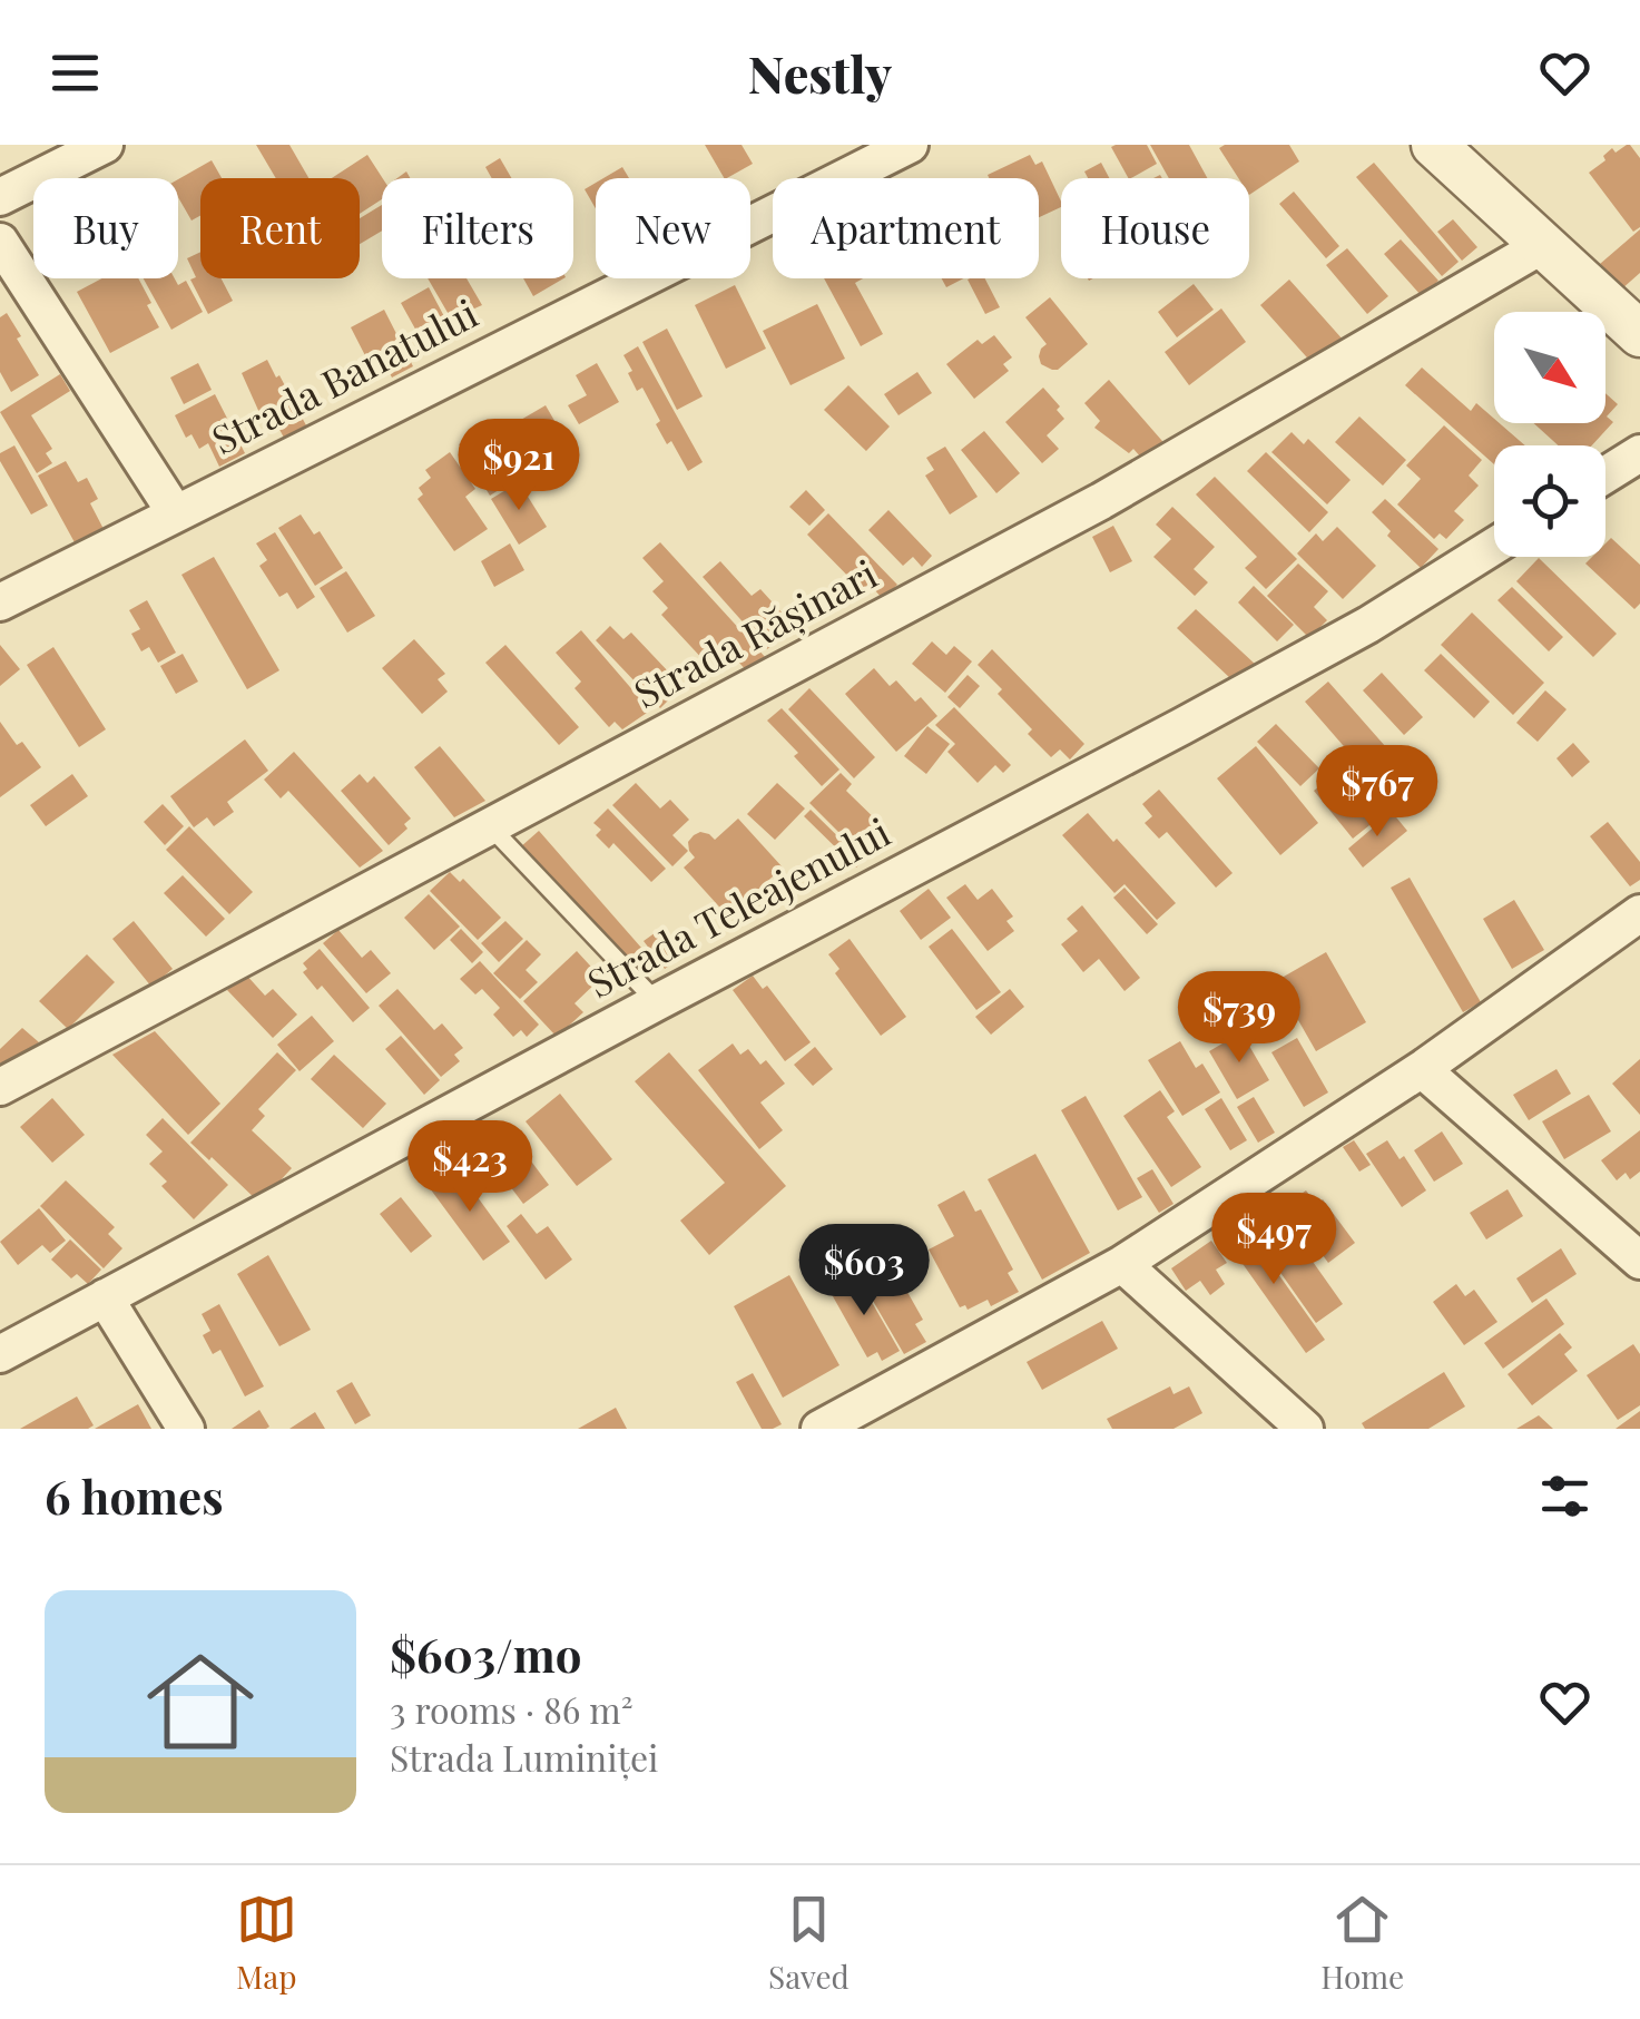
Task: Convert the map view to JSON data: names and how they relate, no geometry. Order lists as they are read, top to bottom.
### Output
{
  "streets": {
    "street": ["Strada Banatului", "Strada Rășinari", "Strada Teleajenului"]
  },
  "north": "bottom right",
  "page": {
    "header": "Nestly",
    "chip": [
      "Buy",
      "Rent",
      "Filters",
      "New",
      "Apartment",
      "House"
    ],
    "price": [
      "$921",
      "$767",
      "$739",
      "$423",
      "$497",
      "$603"
    ],
    "heading": "6 homes",
    "list": [
      {
        "name": "$603/mo",
        "note": "3 rooms · 86 m² · Strada Luminiței"
      }
    ],
    "tabs": ["Map", "Saved", "Home"]
  }
}
